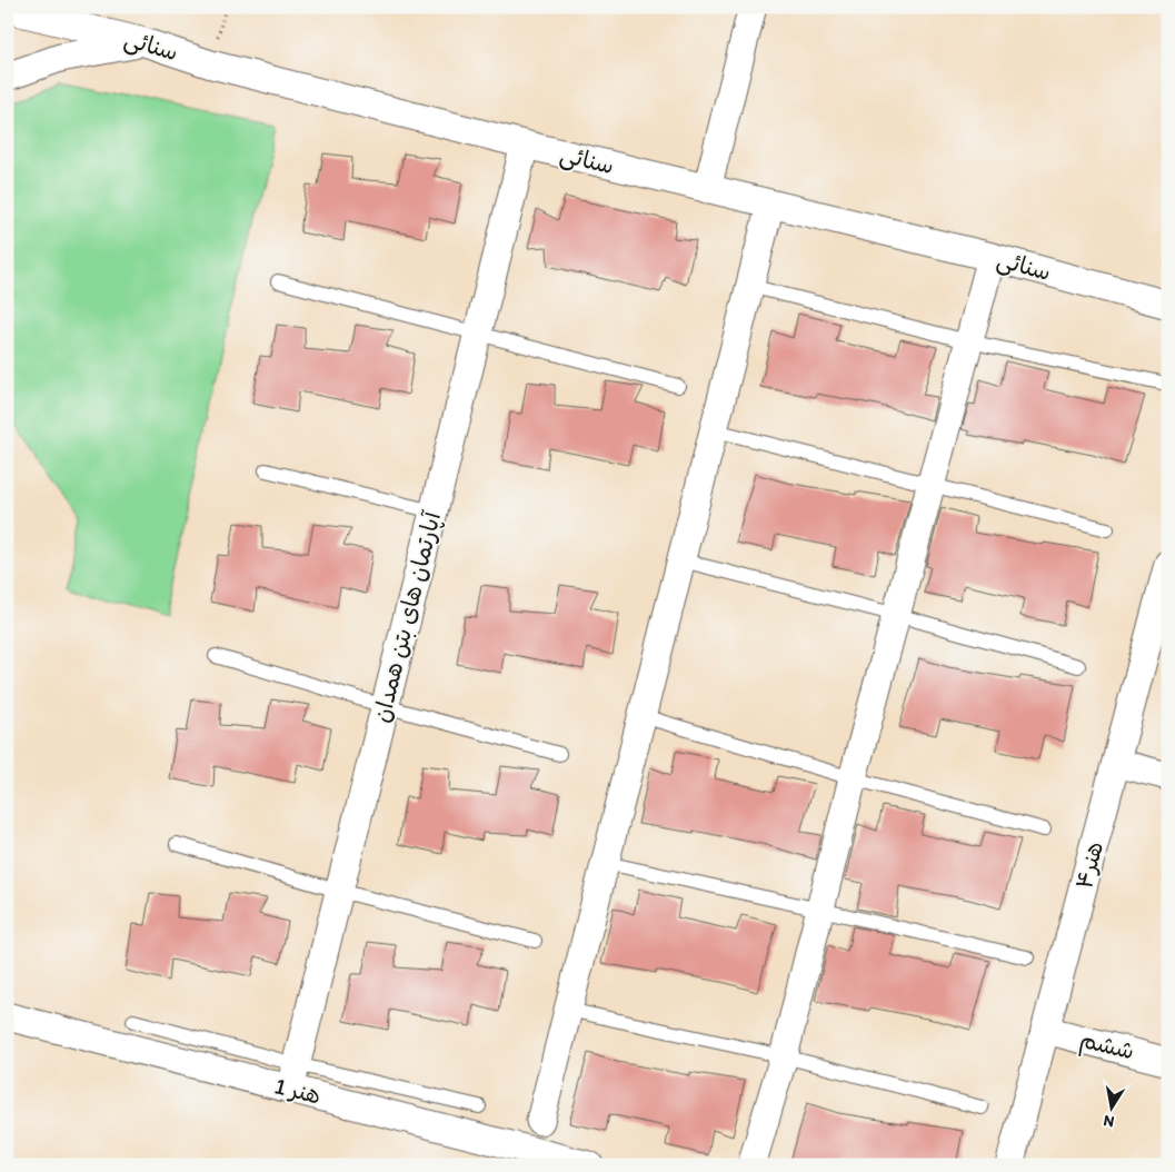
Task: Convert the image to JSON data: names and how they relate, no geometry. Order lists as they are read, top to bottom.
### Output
{
  "streets": {
    "street": [
      "سنائی",
      "آپارتمان های بتن همدان",
      "هنر۴",
      "ششم",
      "هنر 1"
    ]
  },
  "crossings": [
    ["سنائی", "آپارتمان های بتن همدان"],
    ["آپارتمان های بتن همدان", "هنر 1"],
    ["هنر۴", "ششم"]
  ],
  "north": "bottom"
}
